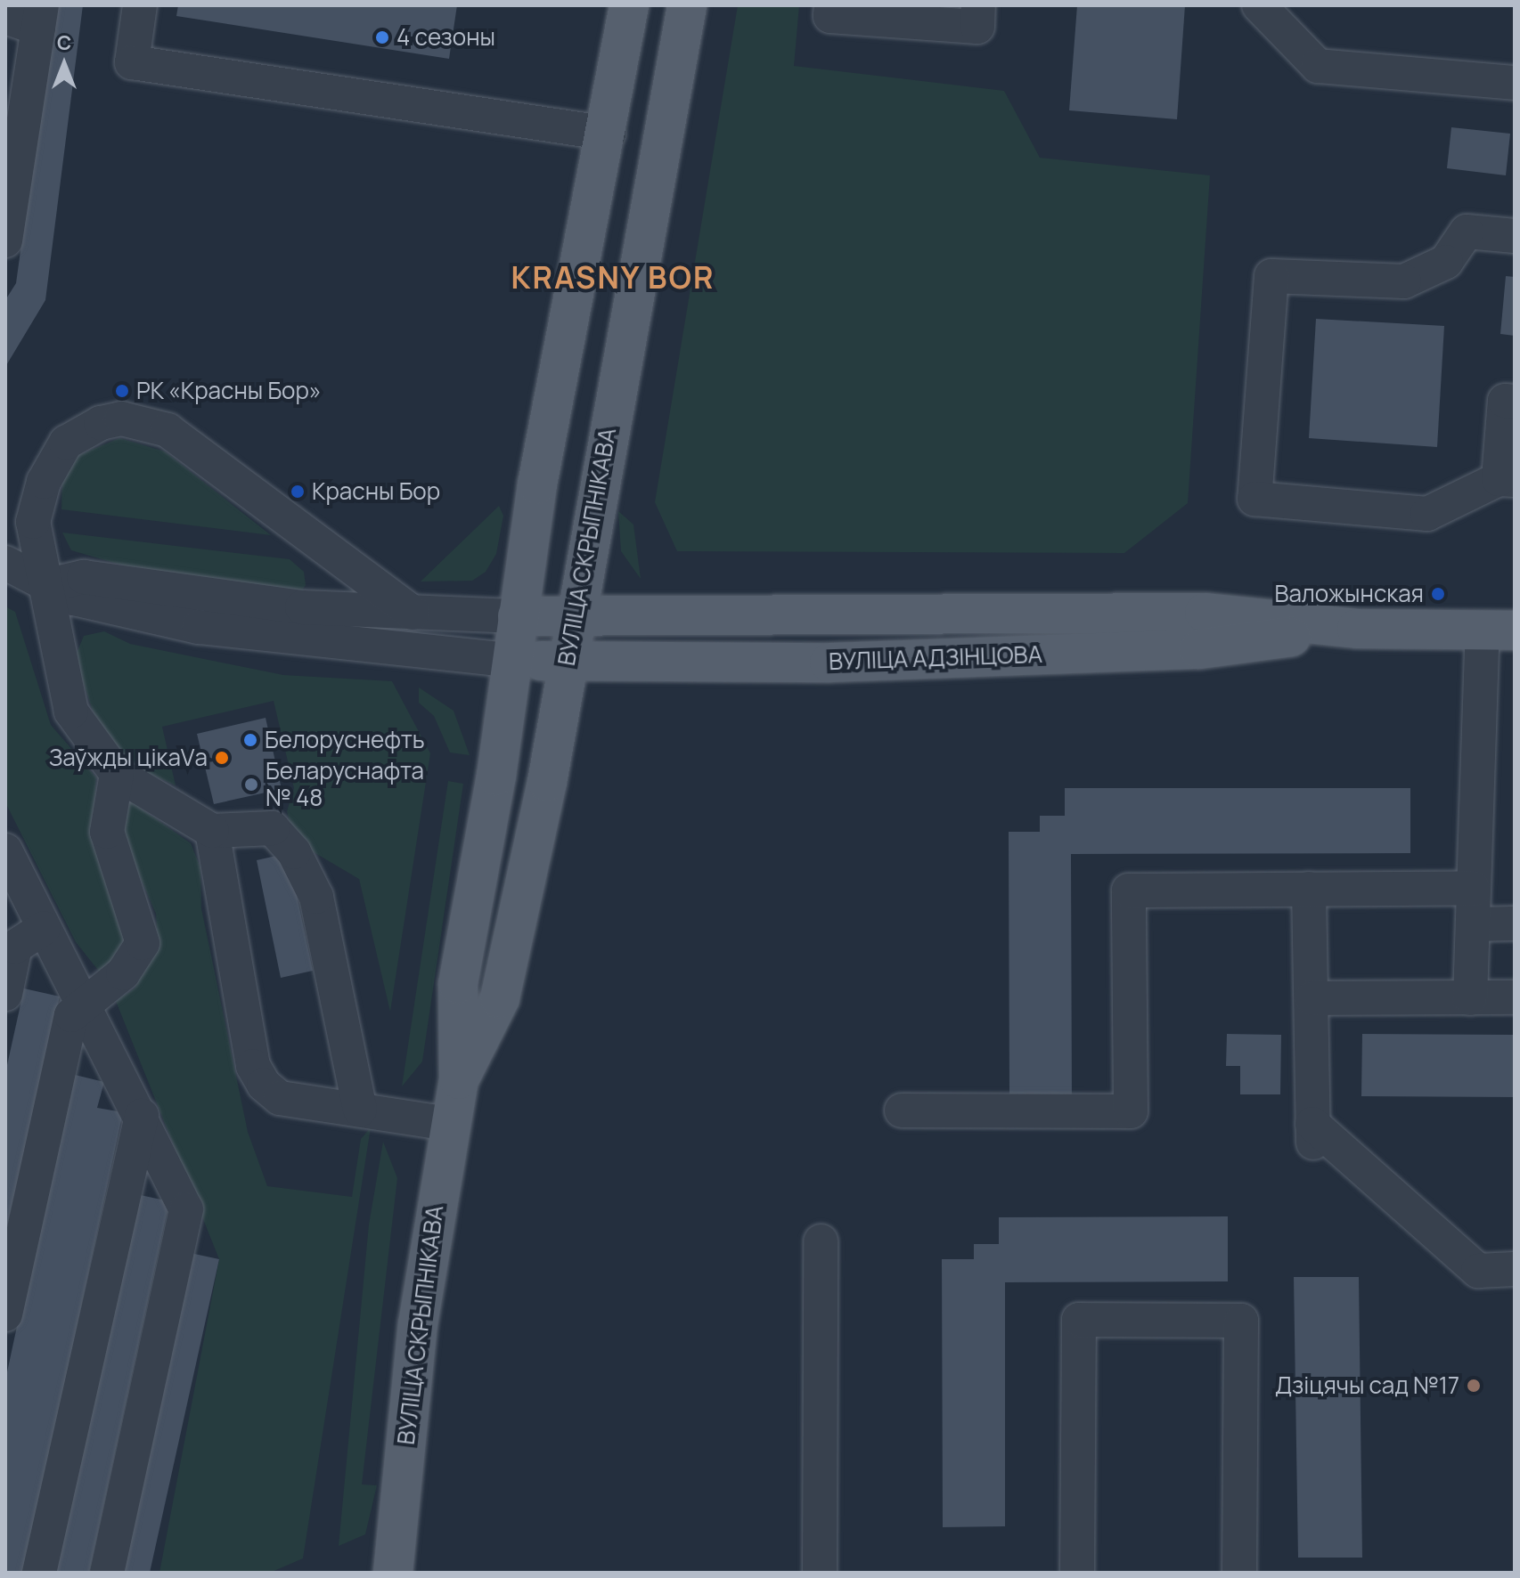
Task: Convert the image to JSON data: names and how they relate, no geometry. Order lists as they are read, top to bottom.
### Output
{
  "streets": {
    "main road": ["ВУЛІЦА СКРЫПНІКАВА", "ВУЛІЦА АДЗІНЦОВА"]
  },
  "crossings": [
    ["ВУЛІЦА СКРЫПНІКАВА", "ВУЛІЦА АДЗІНЦОВА"]
  ],
  "districts": ["KRASNY BOR"],
  "places": [
    "4 сезоны",
    "РК «Красны Бор»",
    "Красны Бор",
    "Валожынская",
    "Белоруснефть",
    "Заўжды цікаVа",
    "Беларуснафта № 48",
    "Дзіцячы сад №17"
  ],
  "north": "top"
}
